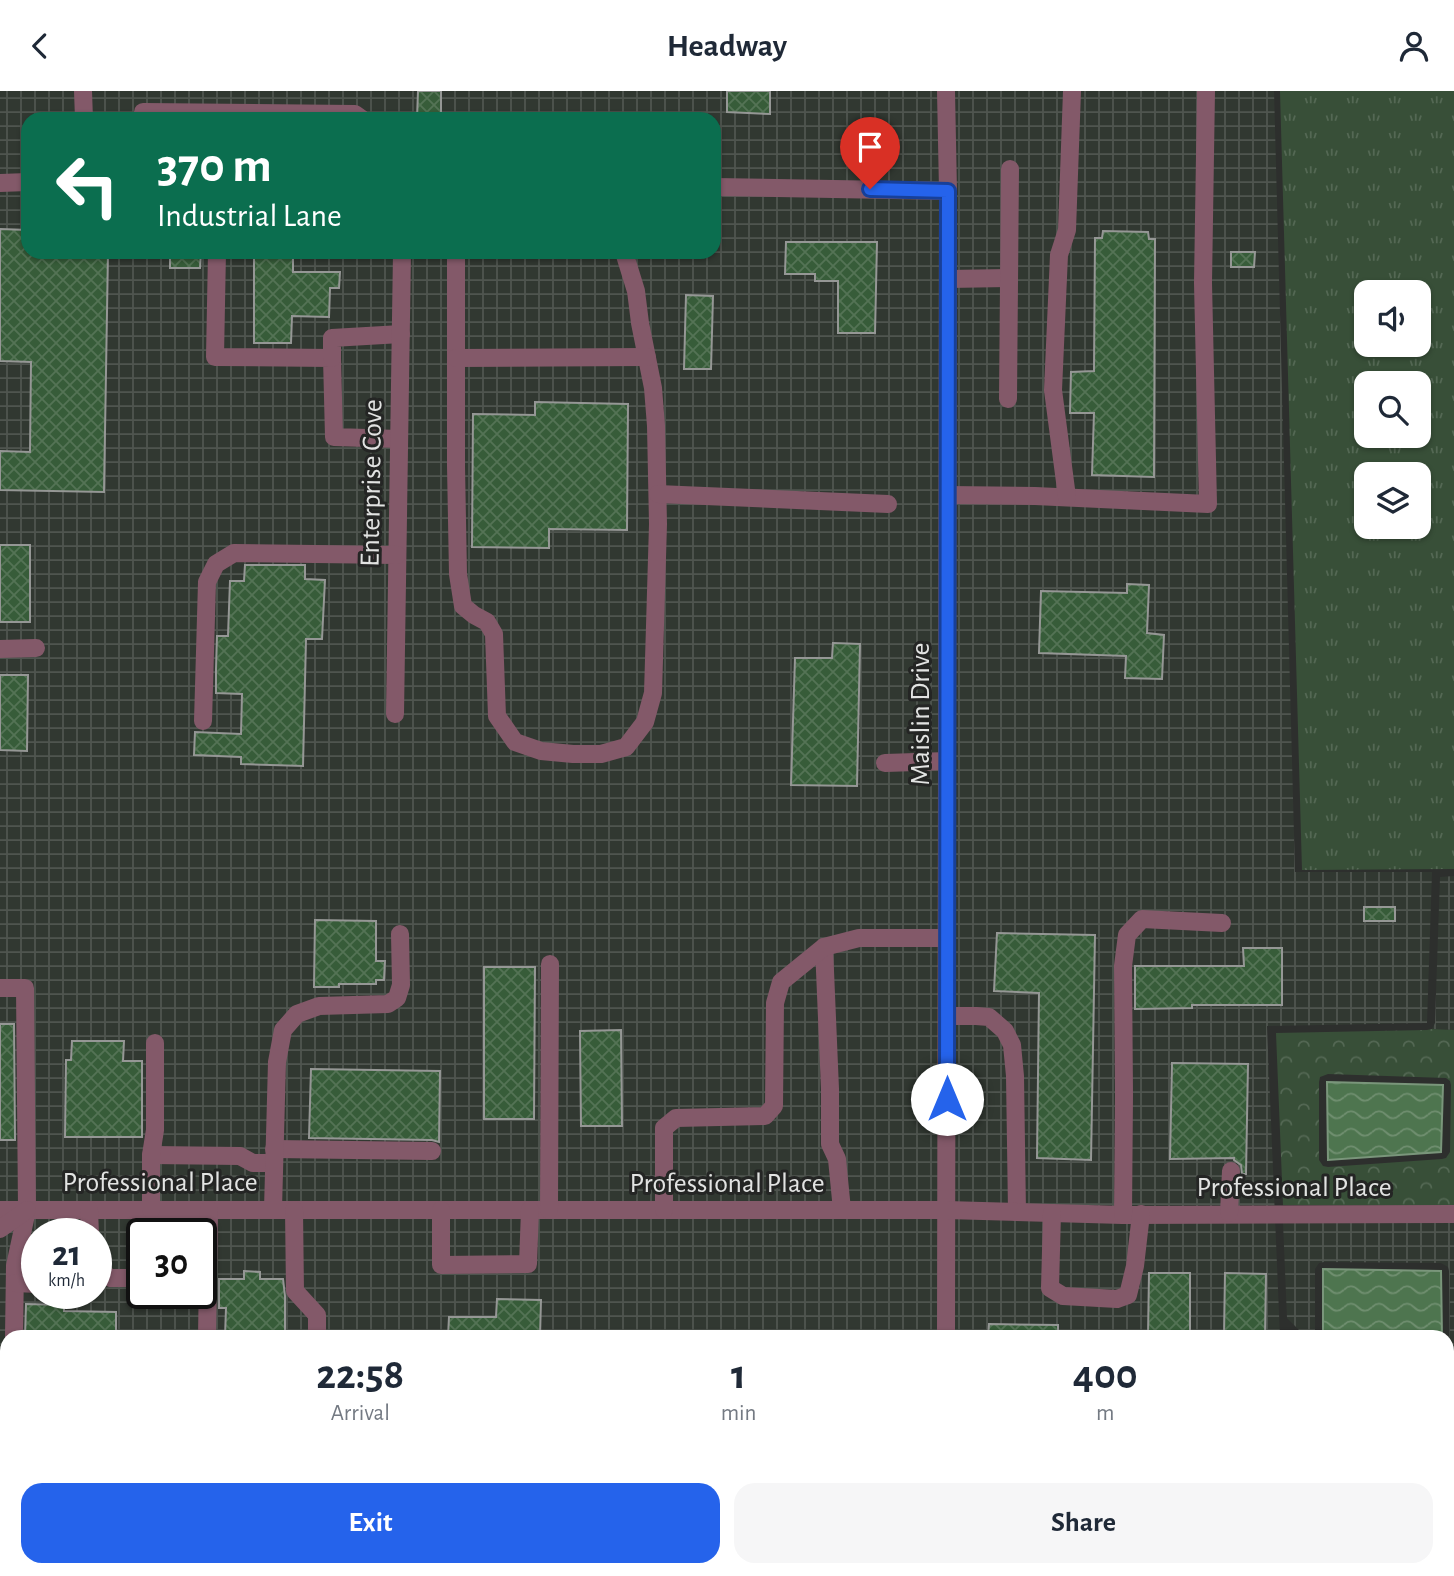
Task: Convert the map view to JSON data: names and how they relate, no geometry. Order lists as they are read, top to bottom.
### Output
{
  "streets": {
    "street": ["Enterprise Cove", "Maislin Drive", "Professional Place"]
  },
  "crossings": [
    ["Maislin Drive", "Professional Place"]
  ],
  "page": {
    "header": "Headway",
    "turn": ["370 m", "Industrial Lane"],
    "speed": "21 km/h",
    "limit": "30",
    "eta": [
      "22:58",
      "Arrival",
      "1",
      "min",
      "400",
      "m"
    ],
    "buttons": ["Exit", "Share"]
  }
}
